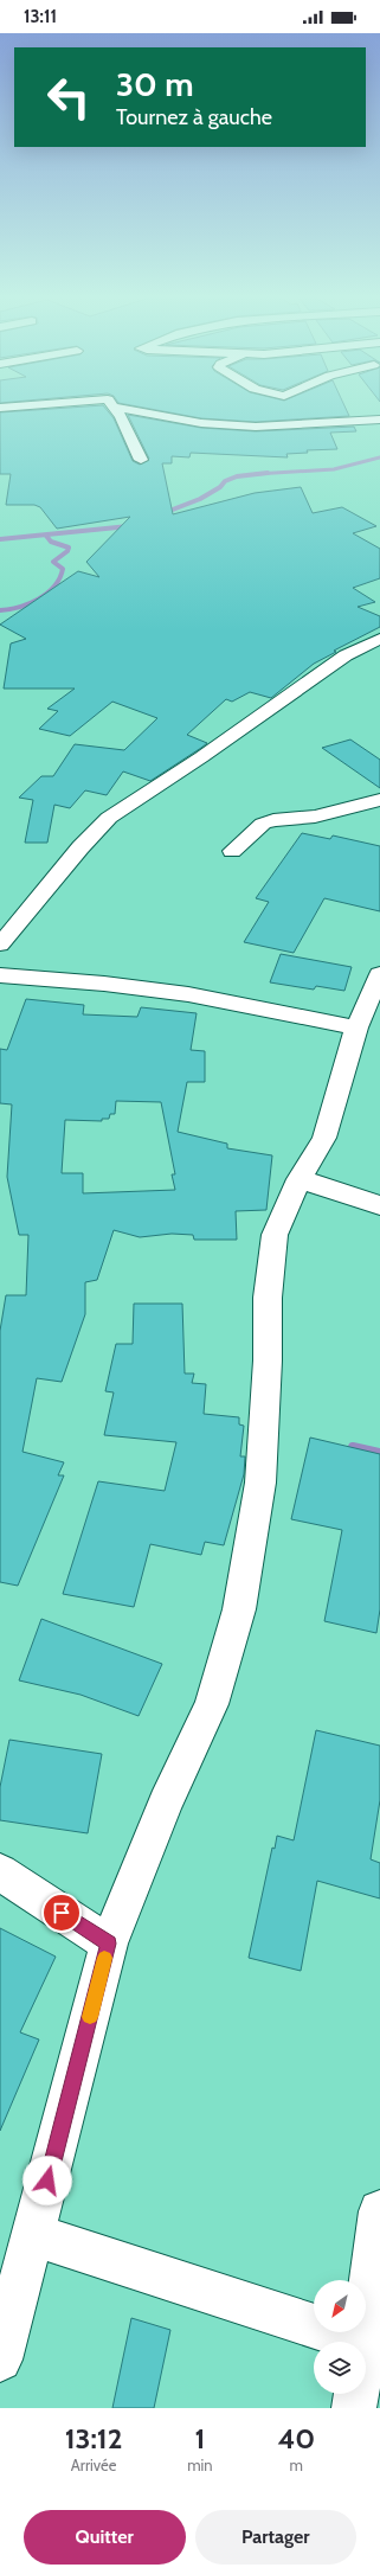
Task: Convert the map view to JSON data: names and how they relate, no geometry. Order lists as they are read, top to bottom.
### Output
{
  "north": "bottom left",
  "page": {
    "status": "13:11",
    "turn": ["30 m", "Tournez à gauche"],
    "eta": [
      "13:12",
      "Arrivée",
      "1",
      "min",
      "40",
      "m"
    ],
    "buttons": ["Quitter", "Partager"]
  }
}
